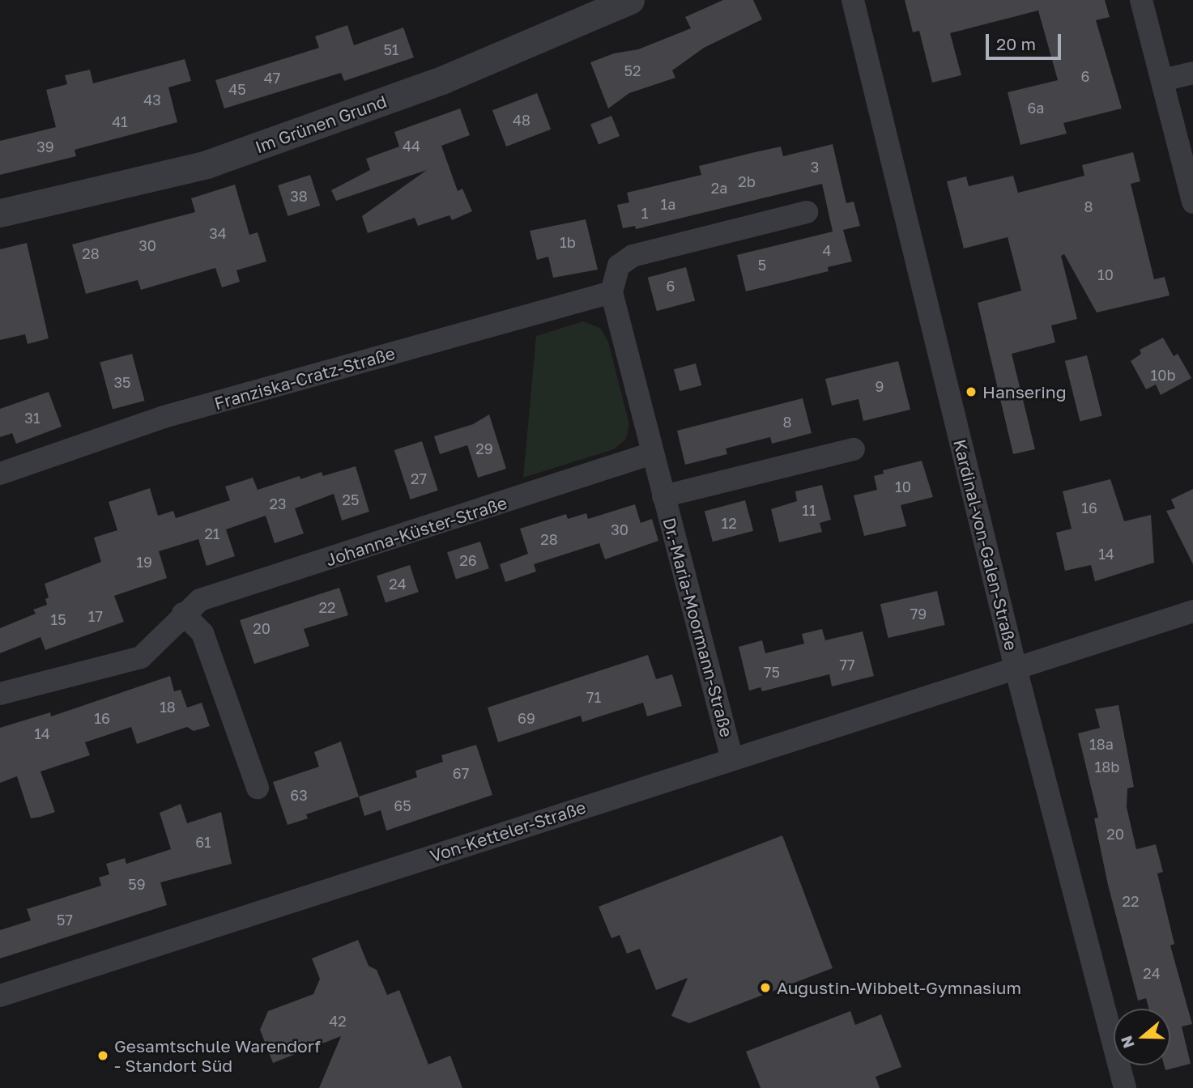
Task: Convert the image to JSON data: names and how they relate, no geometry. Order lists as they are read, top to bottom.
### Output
{
  "streets": {
    "street": [
      "Im Grünen Grund",
      "Franziska-Cratz-Straße",
      "Johanna-Küster-Straße",
      "Kardinal-von-Galen-Straße",
      "Dr.-Maria-Moormann-Straße",
      "Von-Ketteler-Straße"
    ]
  },
  "crossings": [
    ["Franziska-Cratz-Straße", "Dr.-Maria-Moormann-Straße"],
    ["Johanna-Küster-Straße", "Dr.-Maria-Moormann-Straße"],
    ["Kardinal-von-Galen-Straße", "Von-Ketteler-Straße"],
    ["Dr.-Maria-Moormann-Straße", "Von-Ketteler-Straße"]
  ],
  "places": ["Hansering", "Augustin-Wibbelt-Gymnasium", "Gesamtschule Warendorf - Standort Süd"],
  "house_numbers": [
    "51",
    "52",
    "6",
    "47",
    "45",
    "43",
    "6a",
    "48",
    "41",
    "44",
    "39",
    "3",
    "2b",
    "2a",
    "38",
    "1a",
    "8",
    "1",
    "34",
    "1b",
    "30",
    "4",
    "28",
    "5",
    "10",
    "6",
    "10b",
    "35",
    "9",
    "31",
    "8",
    "29",
    "27",
    "10",
    "25",
    "23",
    "16",
    "11",
    "12",
    "30",
    "21",
    "28",
    "14",
    "26",
    "19",
    "24",
    "22",
    "79",
    "17",
    "15",
    "20",
    "77",
    "75",
    "71",
    "18",
    "16",
    "69",
    "14",
    "18a",
    "18b",
    "67",
    "63",
    "65",
    "20",
    "61",
    "59",
    "22",
    "57",
    "24",
    "42"
  ],
  "scale_bar": "20 m",
  "north": "left"
}
